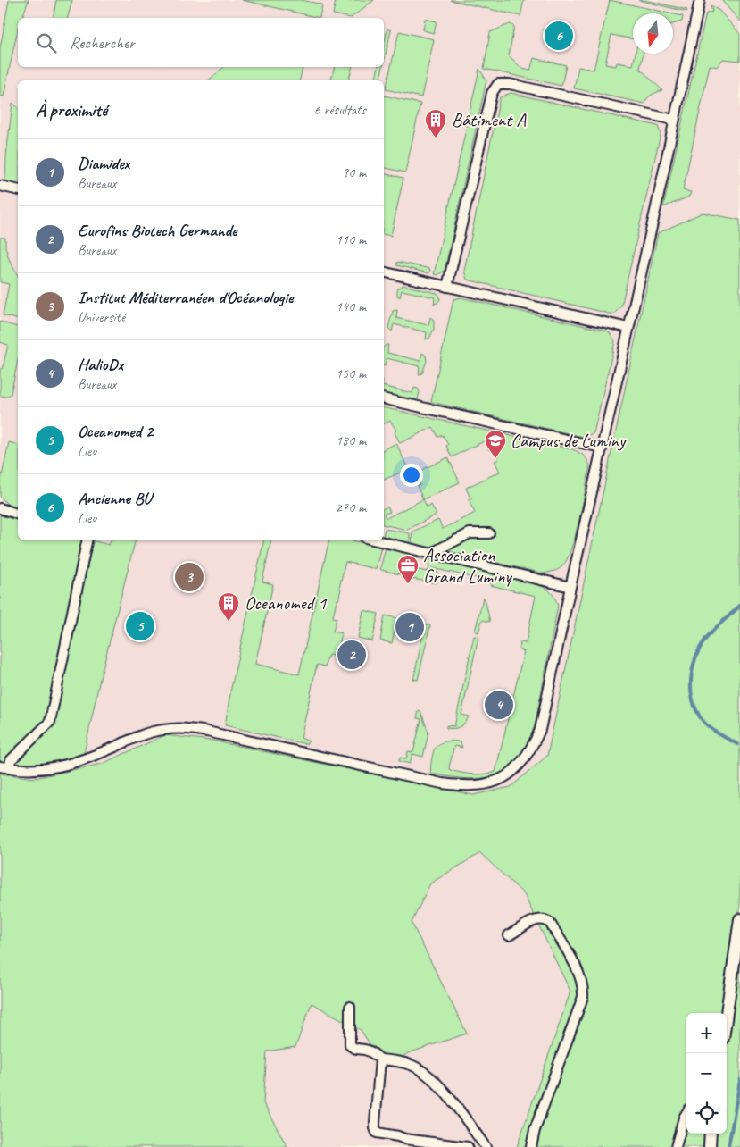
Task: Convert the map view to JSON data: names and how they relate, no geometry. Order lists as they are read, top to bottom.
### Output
{
  "places": {
    "building": ["Bâtiment A", "Oceanomed 1"],
    "school or university": ["Campus de Luminy"],
    "office": ["Association Grand Luminy"]
  },
  "north": "bottom",
  "page": {
    "search": "Rechercher",
    "pins": [
      "6",
      "3",
      "5",
      "1",
      "2",
      "4"
    ],
    "heading": ["À proximité", "6 résultats"],
    "list": [
      {
        "mark": "1",
        "name": "Diamidex",
        "note": "Bureaux",
        "value": "90 m"
      },
      {
        "mark": "2",
        "name": "Eurofins Biotech Germande",
        "note": "Bureaux",
        "value": "110 m"
      },
      {
        "mark": "3",
        "name": "Institut Méditerranéen d'Océanologie",
        "note": "Université",
        "value": "140 m"
      },
      {
        "mark": "4",
        "name": "HalioDx",
        "note": "Bureaux",
        "value": "150 m"
      },
      {
        "mark": "5",
        "name": "Oceanomed 2",
        "note": "Lieu",
        "value": "180 m"
      },
      {
        "mark": "6",
        "name": "Ancienne BU",
        "note": "Lieu",
        "value": "270 m"
      }
    ],
    "map_buttons": ["+", "−"]
  }
}
